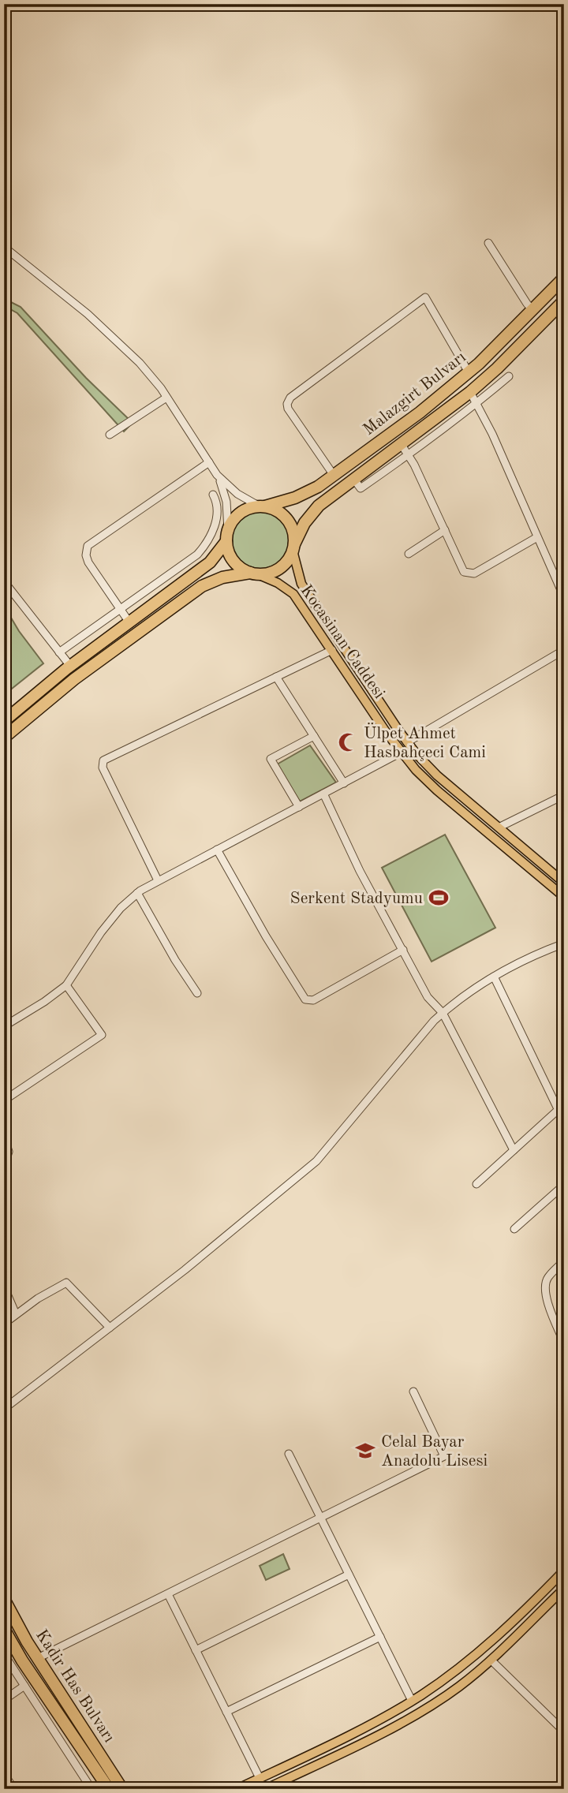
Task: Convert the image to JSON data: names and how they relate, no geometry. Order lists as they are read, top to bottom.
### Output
{
  "streets": {
    "highway": ["Malazgirt Bulvarı", "Kadir Has Bulvarı"],
    "main road": ["Kocasinan Caddesi"]
  },
  "crossings": [
    ["Malazgirt Bulvarı", "Kocasinan Caddesi"]
  ],
  "places": {
    "mosque": ["Ülpet Ahmet Hasbahçeci Cami"],
    "sports": ["Serkent Stadyumu"],
    "school or university": ["Celal Bayar Anadolu Lisesi"]
  }
}
